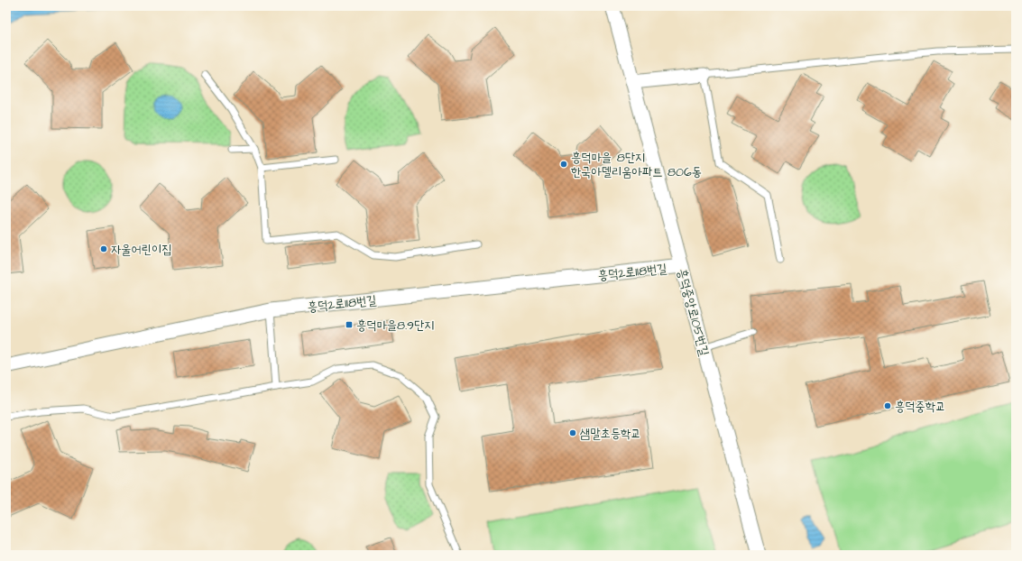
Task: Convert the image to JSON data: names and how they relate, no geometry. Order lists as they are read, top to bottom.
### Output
{
  "streets": {
    "street": ["흥덕2로118번길", "흥덕중앙로105번길"]
  },
  "crossings": [
    ["흥덕2로118번길", "흥덕중앙로105번길"]
  ],
  "places": {
    "other": [
      "흥덕마을 8단지 한국아델리움아파트 806동",
      "자울어린이집",
      "흥덕중학교",
      "샘말초등학교"
    ],
    "transit": ["흥덕마을8.9단지"]
  }
}
